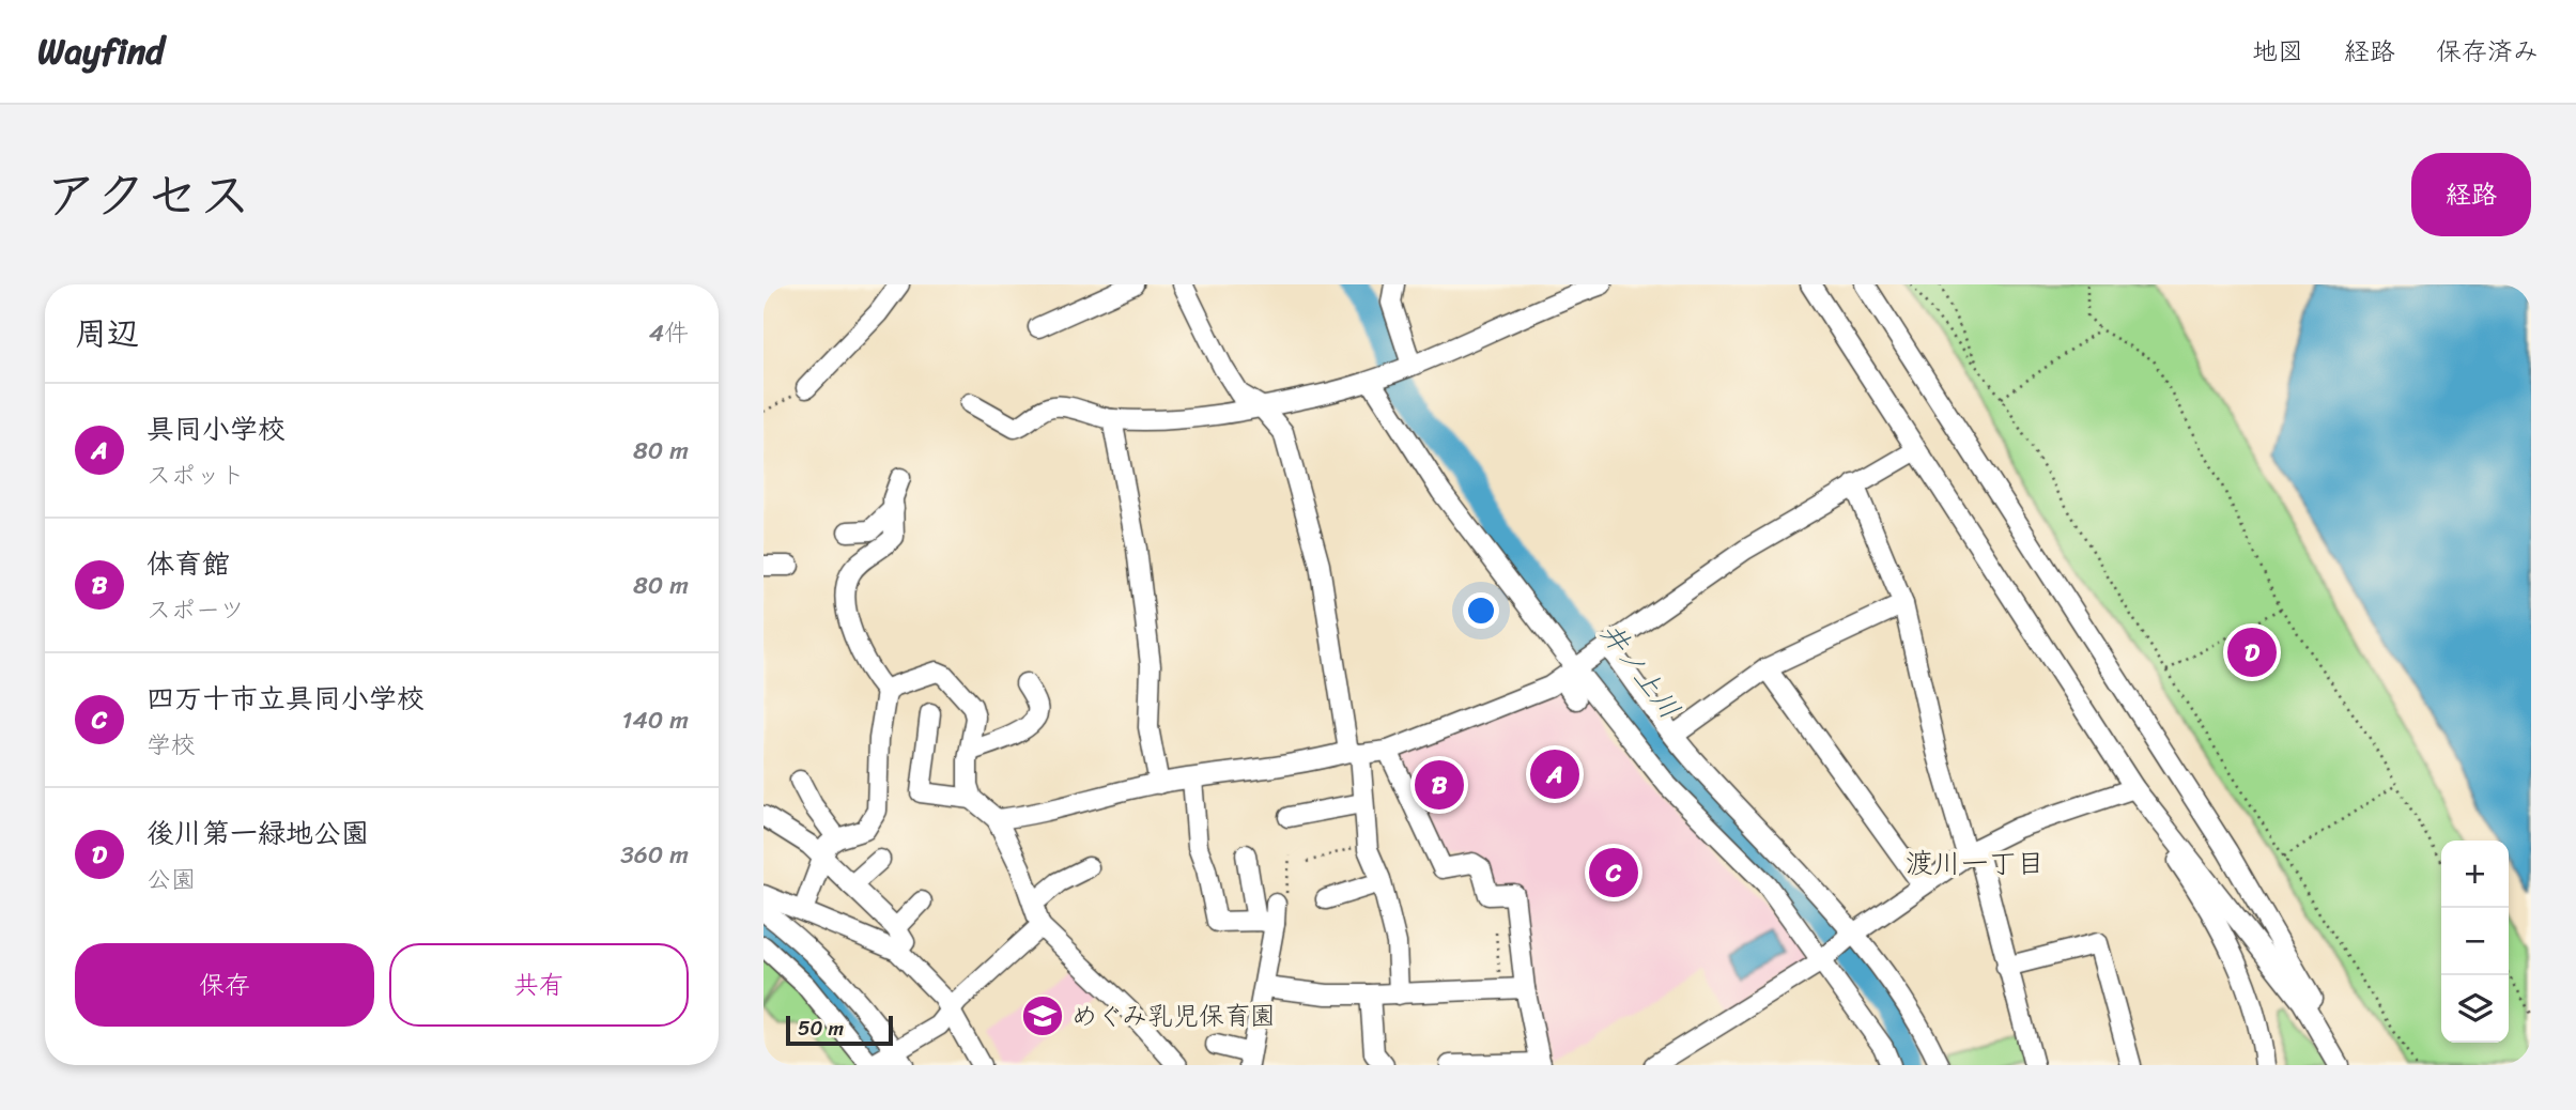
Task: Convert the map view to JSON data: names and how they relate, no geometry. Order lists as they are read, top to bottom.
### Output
{
  "districts": ["渡川一丁目"],
  "water": ["井ノ上川"],
  "places": {
    "school or university": ["めぐみ乳児保育園"]
  },
  "scale_bar": "50 m",
  "page": {
    "header": "Wayfind",
    "nav": ["地図", "経路", "保存済み"],
    "title": "アクセス",
    "buttons": [
      "経路",
      ["保存", "共有"]
    ],
    "heading": ["周辺", "4件"],
    "list": [
      {
        "mark": "A",
        "name": "具同小学校",
        "note": "スポット",
        "value": "80 m"
      },
      {
        "mark": "B",
        "name": "体育館",
        "note": "スポーツ",
        "value": "80 m"
      },
      {
        "mark": "C",
        "name": "四万十市立具同小学校",
        "note": "学校",
        "value": "140 m"
      },
      {
        "mark": "D",
        "name": "後川第一緑地公園",
        "note": "公園",
        "value": "360 m"
      }
    ],
    "pins": [
      "D",
      "A",
      "B",
      "C"
    ],
    "map_buttons": ["+", "−"],
    "scale": "50 m"
  }
}
